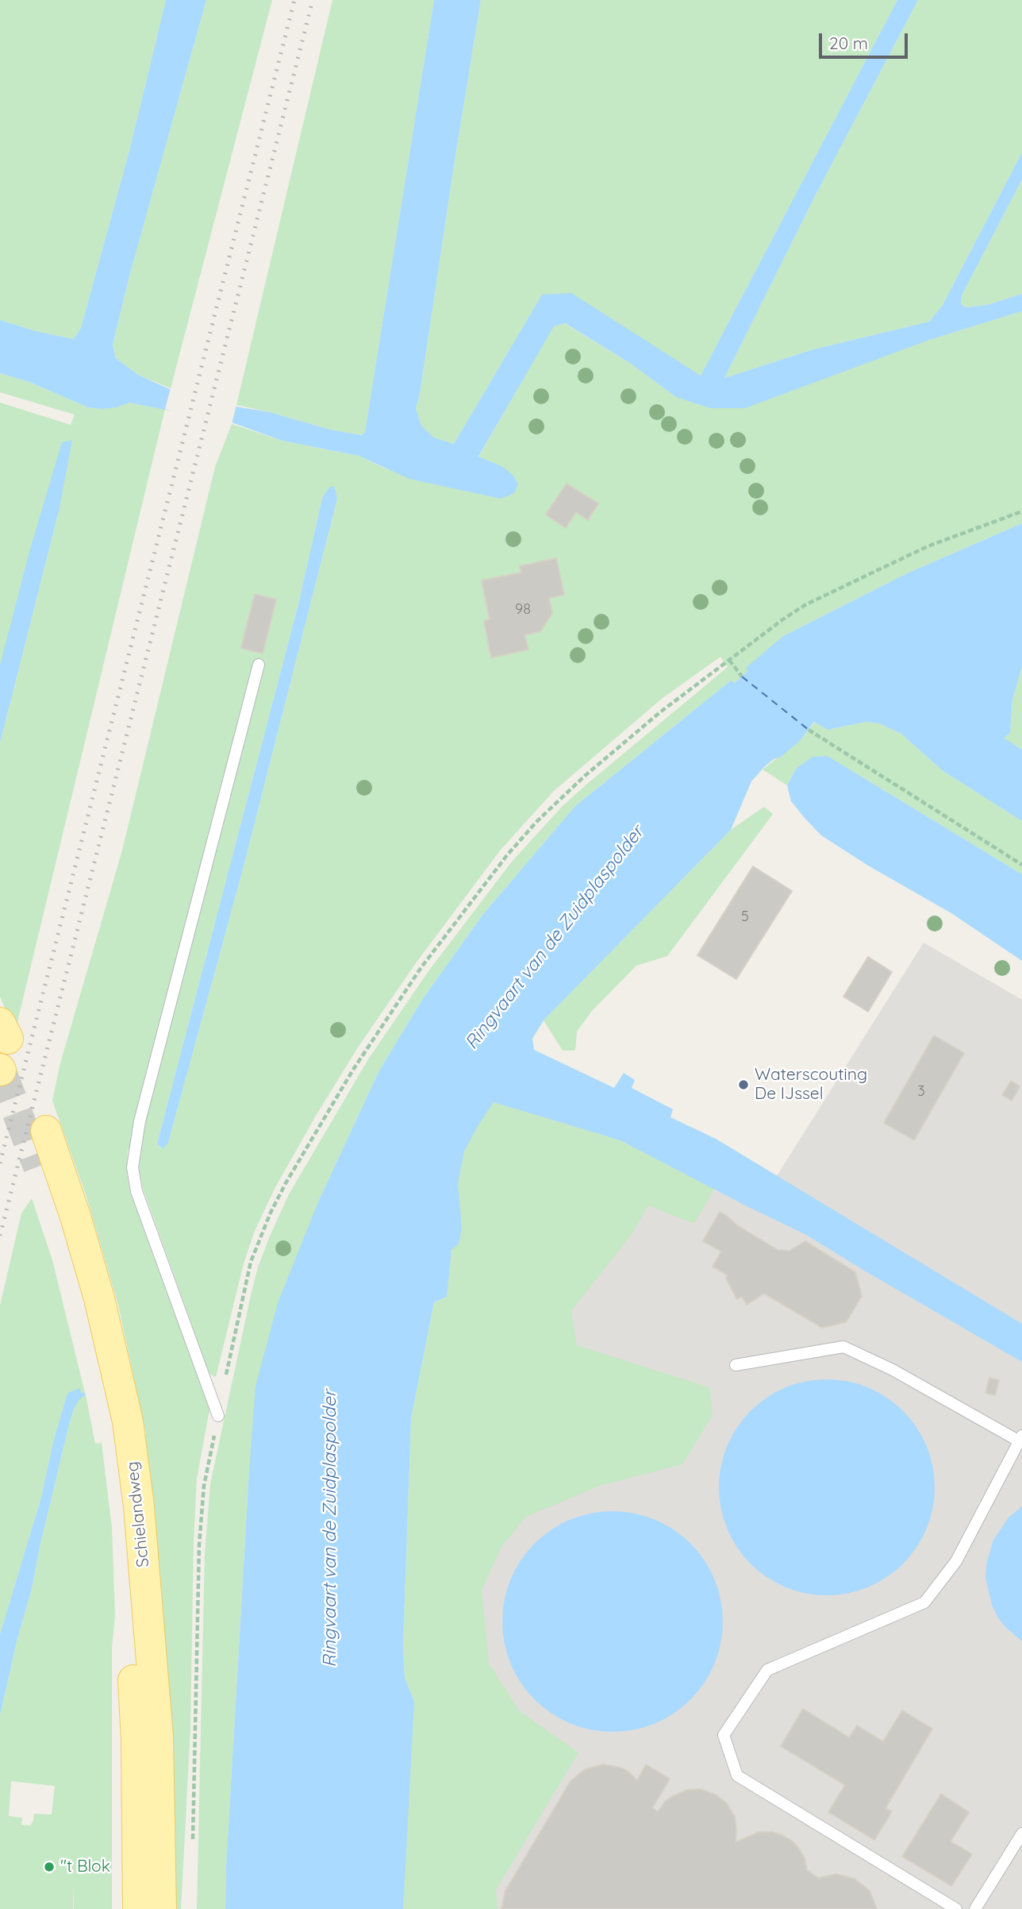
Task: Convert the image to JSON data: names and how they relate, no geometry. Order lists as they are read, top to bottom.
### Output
{
  "streets": {
    "main road": ["Schielandweg"]
  },
  "water": ["Ringvaart van de Zuidplaspolder"],
  "places": ["Waterscouting De IJssel", "\"t Blok"],
  "house_numbers": ["98", "5", "3"],
  "scale_bar": "20 m"
}
